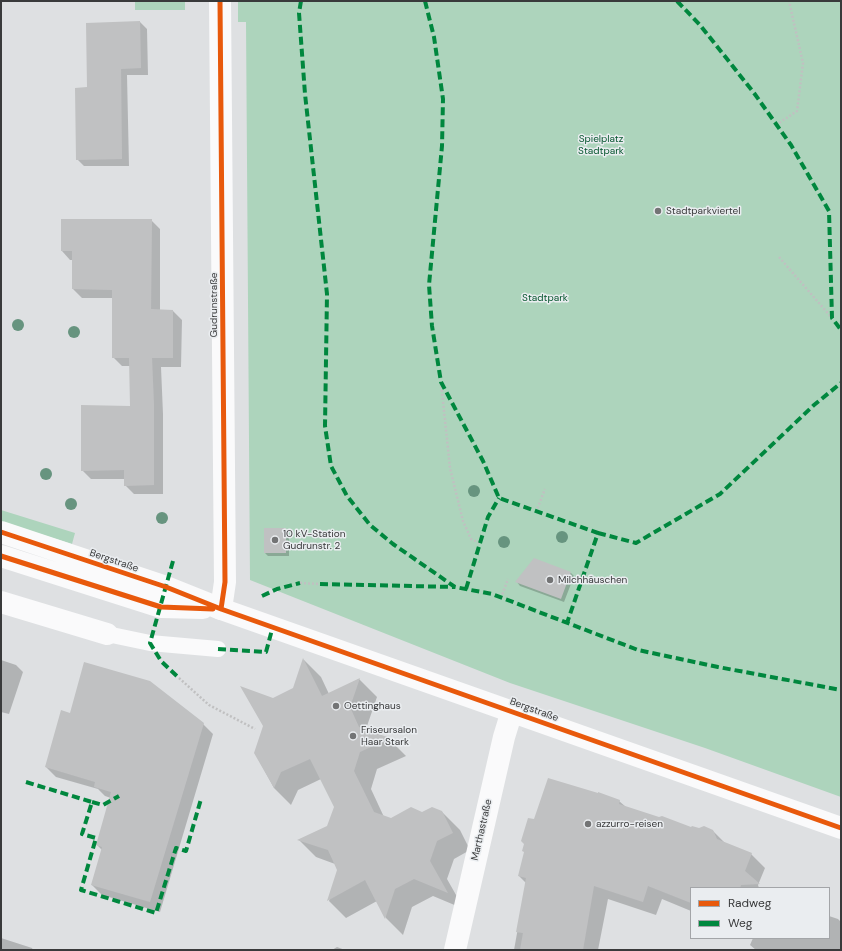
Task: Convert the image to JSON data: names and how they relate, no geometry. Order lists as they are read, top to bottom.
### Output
{
  "streets": {
    "street": ["Gudrunstraße", "Bergstraße", "Marthastraße"]
  },
  "crossings": [
    ["Gudrunstraße", "Bergstraße"],
    ["Bergstraße", "Marthastraße"]
  ],
  "parks": ["Spielplatz Stadtpark", "Stadtpark"],
  "places": [
    "Stadtparkviertel",
    "10 kV-Station Gudrunstr. 2",
    "Milchhäuschen",
    "Oettinghaus",
    "Friseursalon Haar Stark",
    "azzurro-reisen"
  ],
  "legend": ["Radweg", "Weg"]
}
